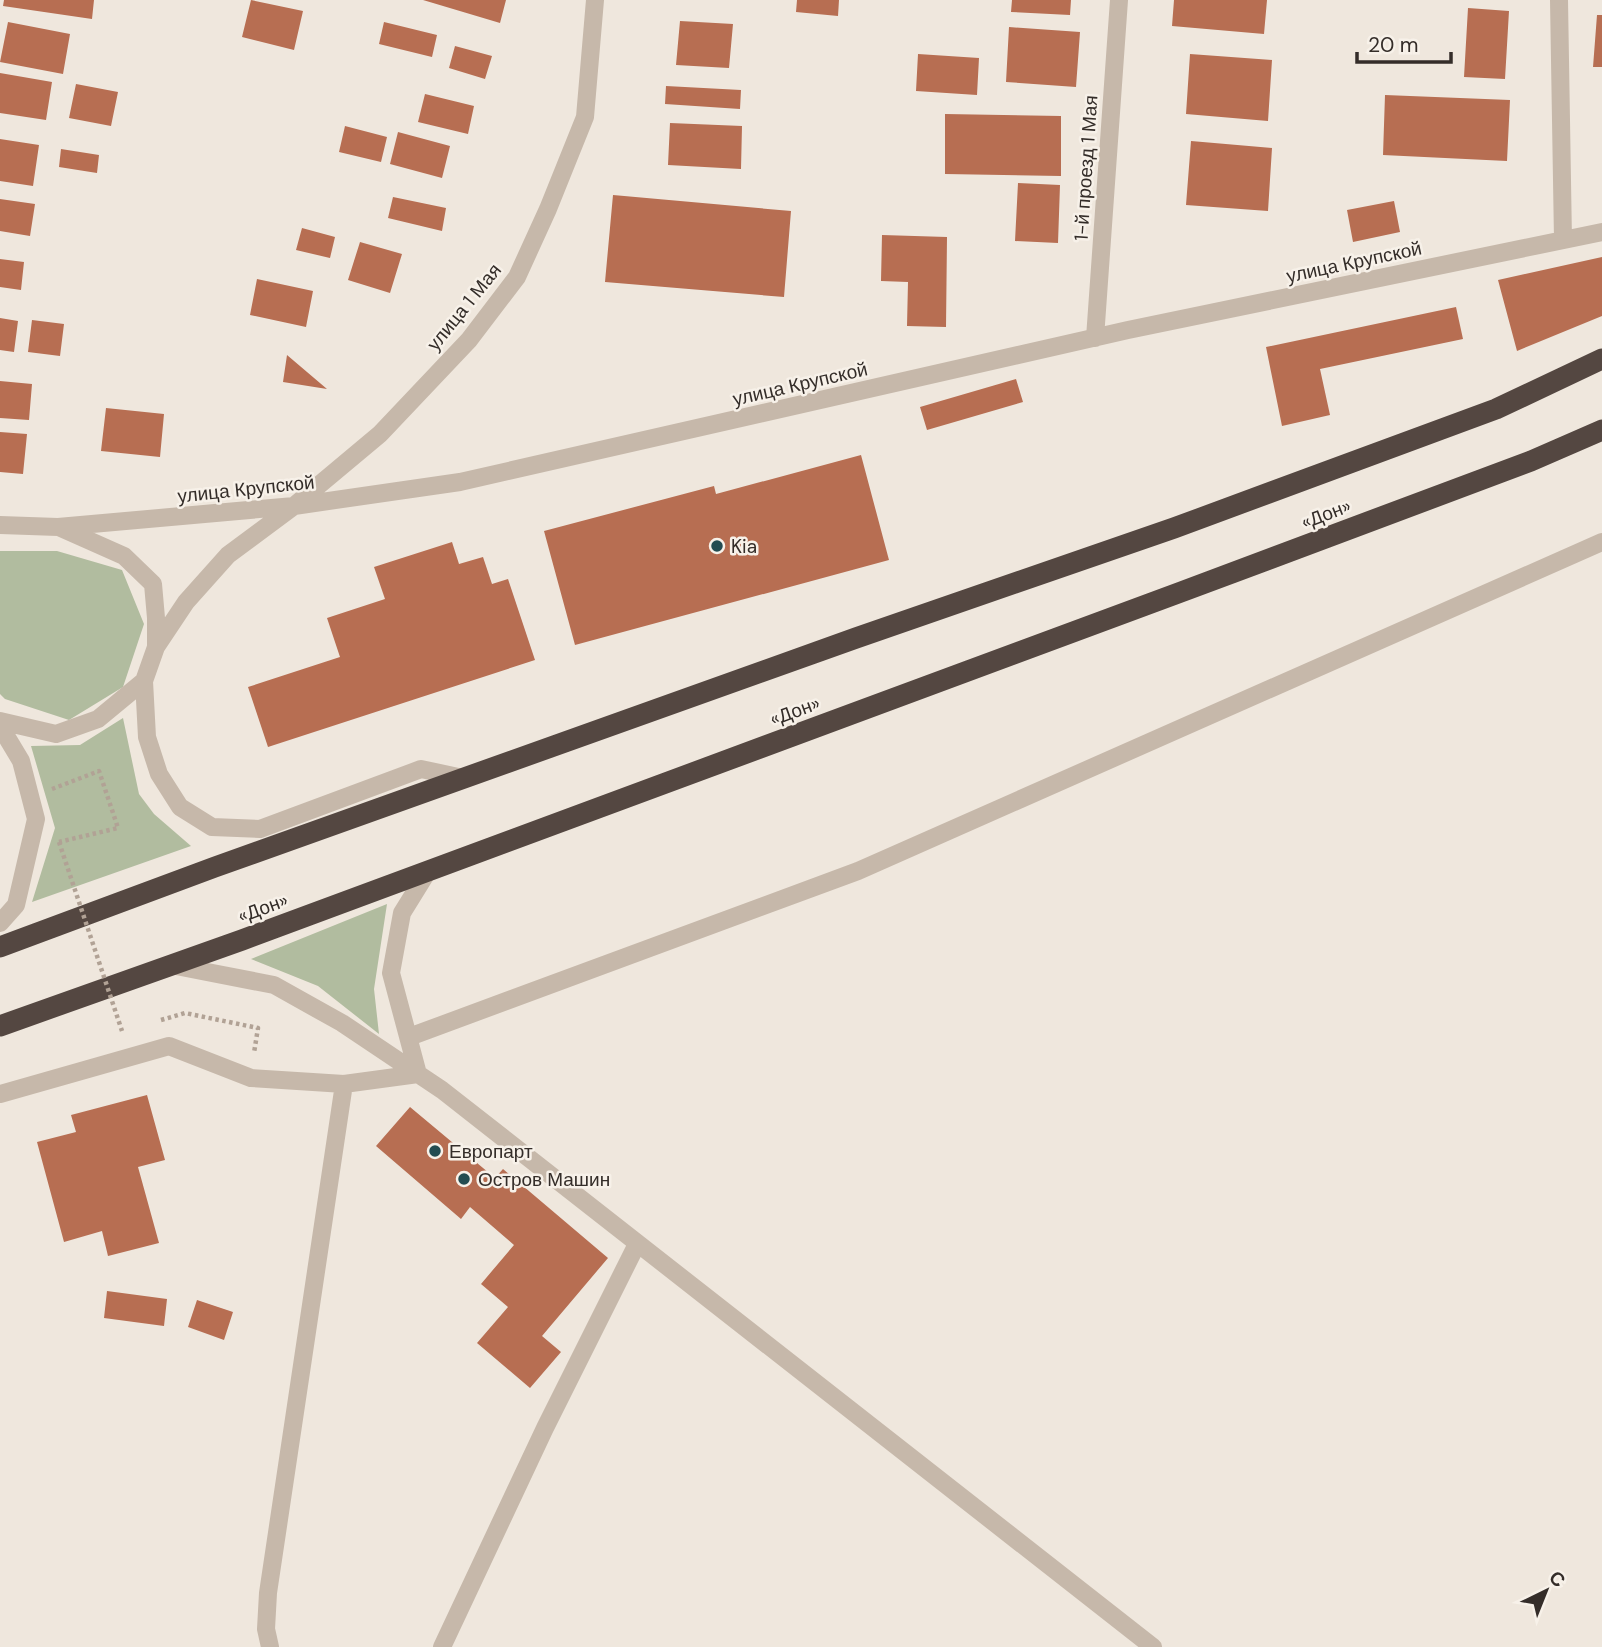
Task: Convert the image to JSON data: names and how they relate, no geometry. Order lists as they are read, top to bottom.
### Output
{
  "streets": {
    "highway": ["«Дон»"],
    "street": ["1-й проезд 1 Мая", "улица Крупской", "улица 1 Мая"]
  },
  "crossings": [
    ["1-й проезд 1 Мая", "улица Крупской"],
    ["улица Крупской", "улица 1 Мая"]
  ],
  "places": ["Kia", "Европарт", "Остров Машин"],
  "scale_bar": "20 m",
  "north": "top right"
}
